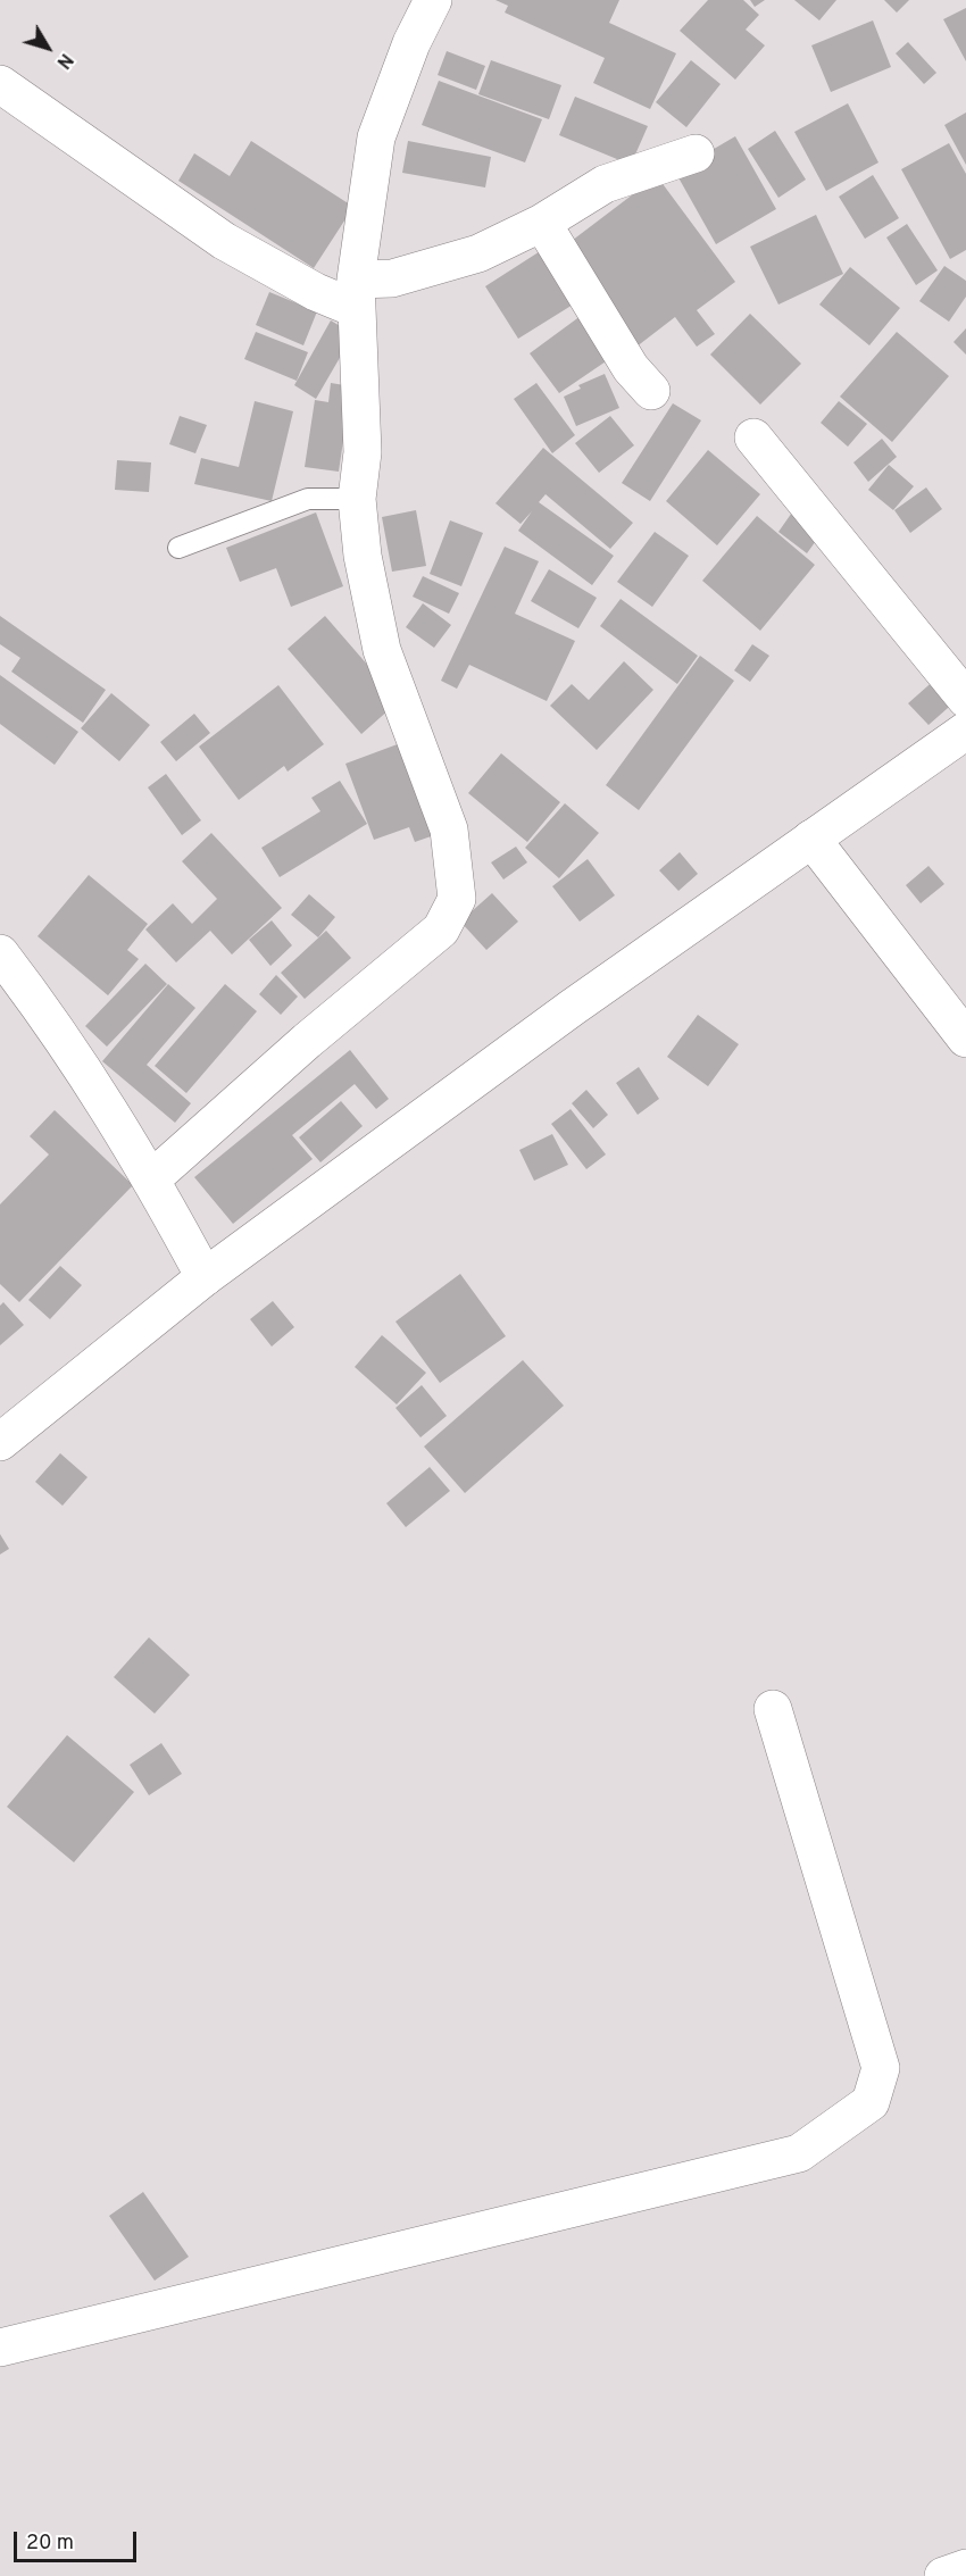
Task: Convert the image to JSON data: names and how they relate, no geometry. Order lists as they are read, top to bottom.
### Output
{
  "scale_bar": "20 m",
  "north": "bottom right"
}
